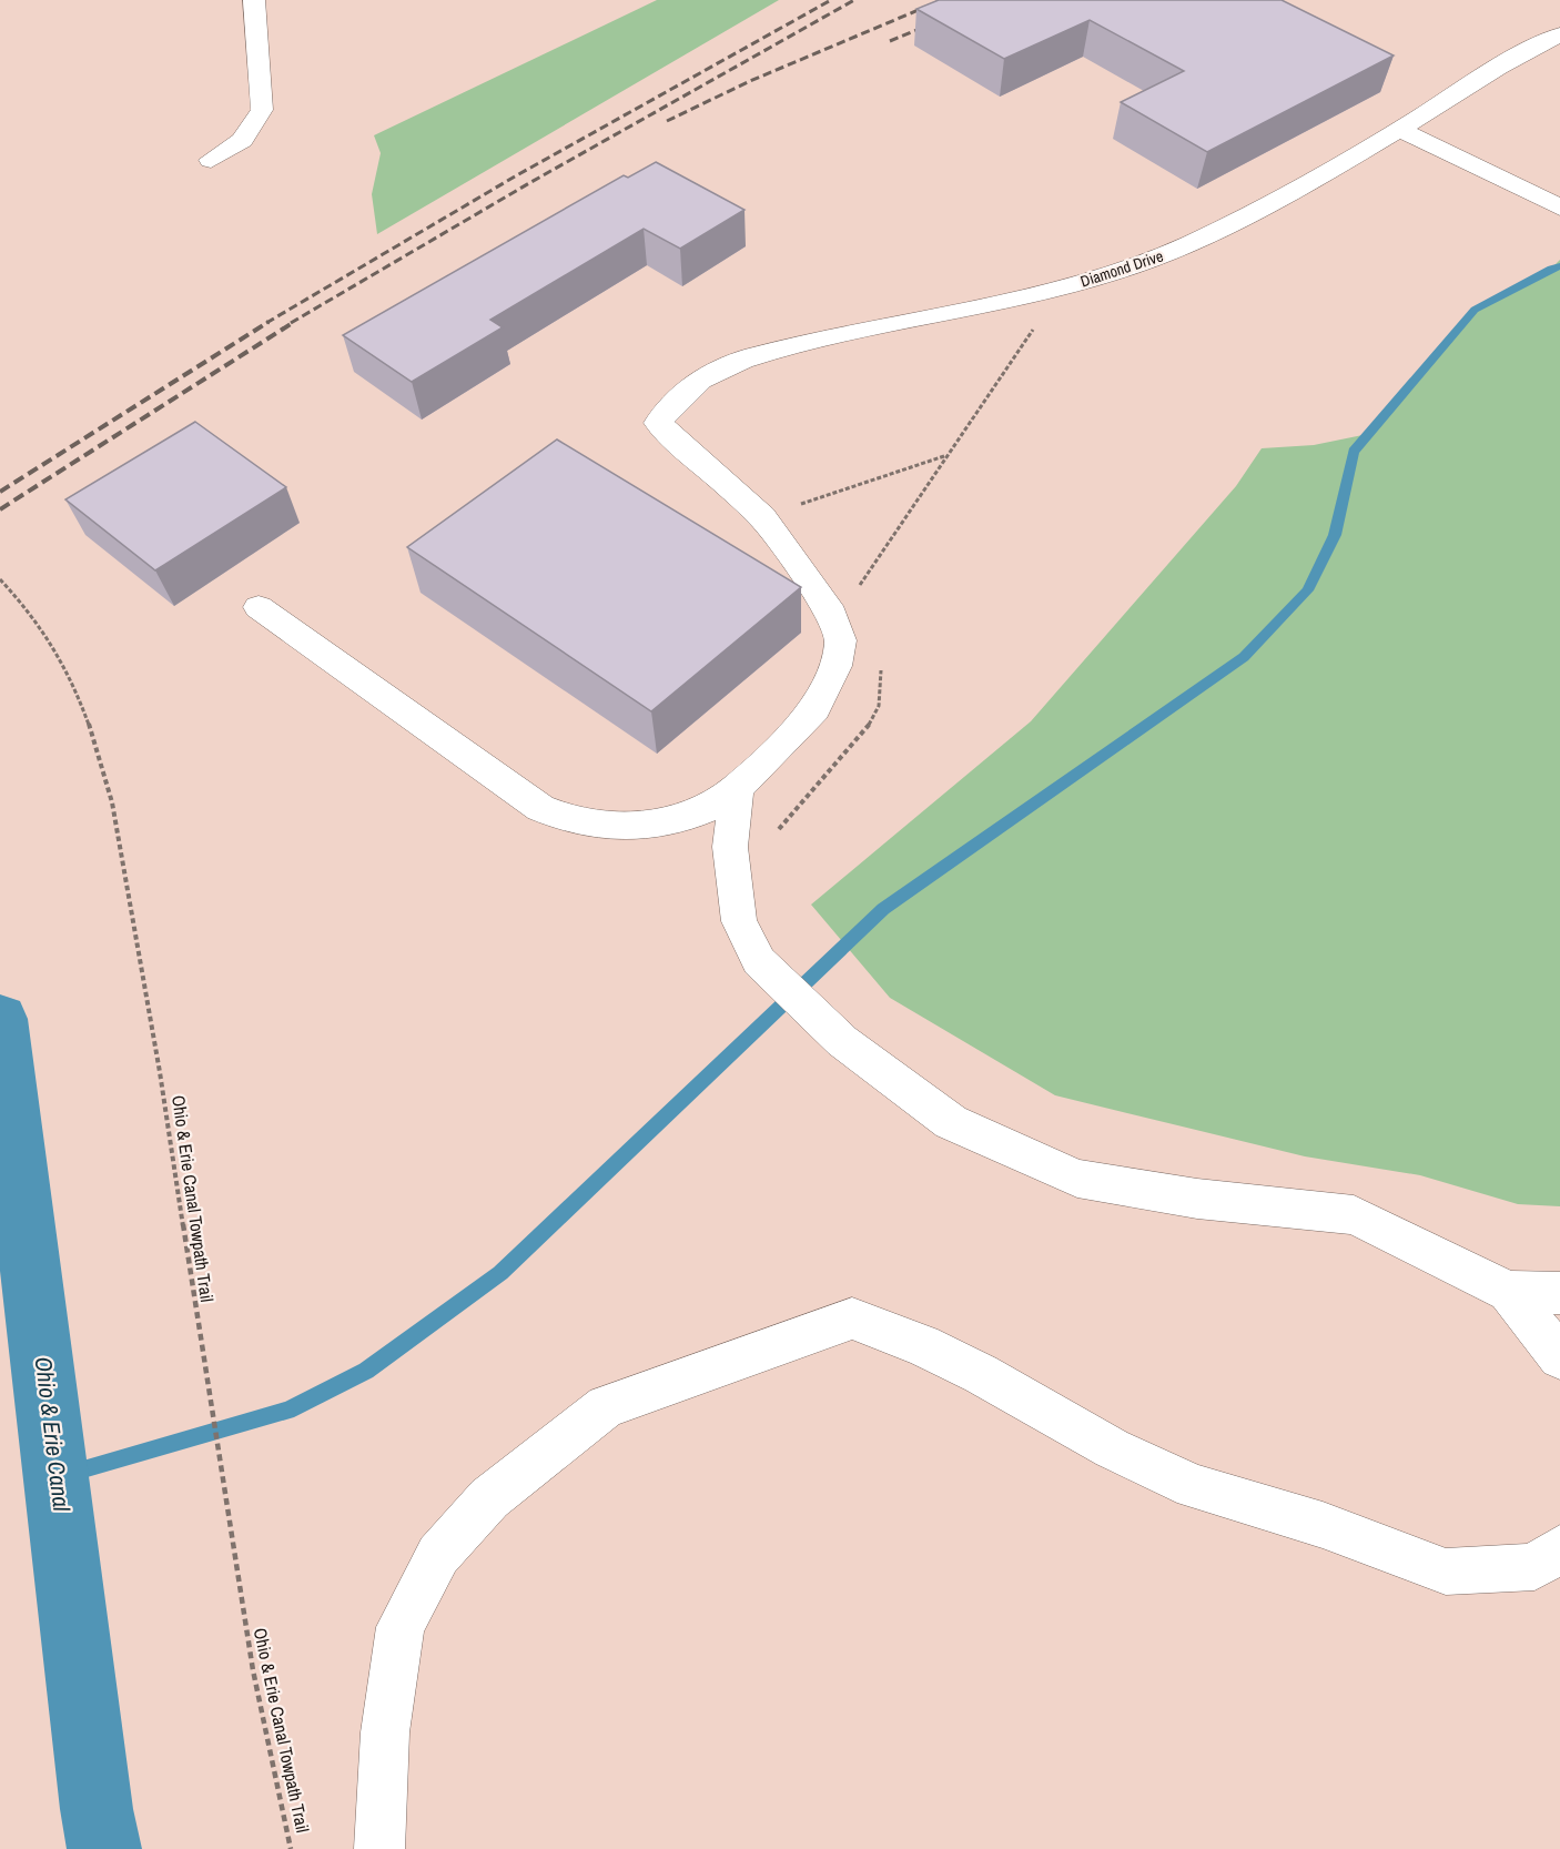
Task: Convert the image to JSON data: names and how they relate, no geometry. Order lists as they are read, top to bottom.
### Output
{
  "streets": {
    "street": ["Diamond Drive"],
    "path": ["Ohio & Erie Canal Towpath Trail"]
  },
  "water": ["Ohio & Erie Canal"]
}
